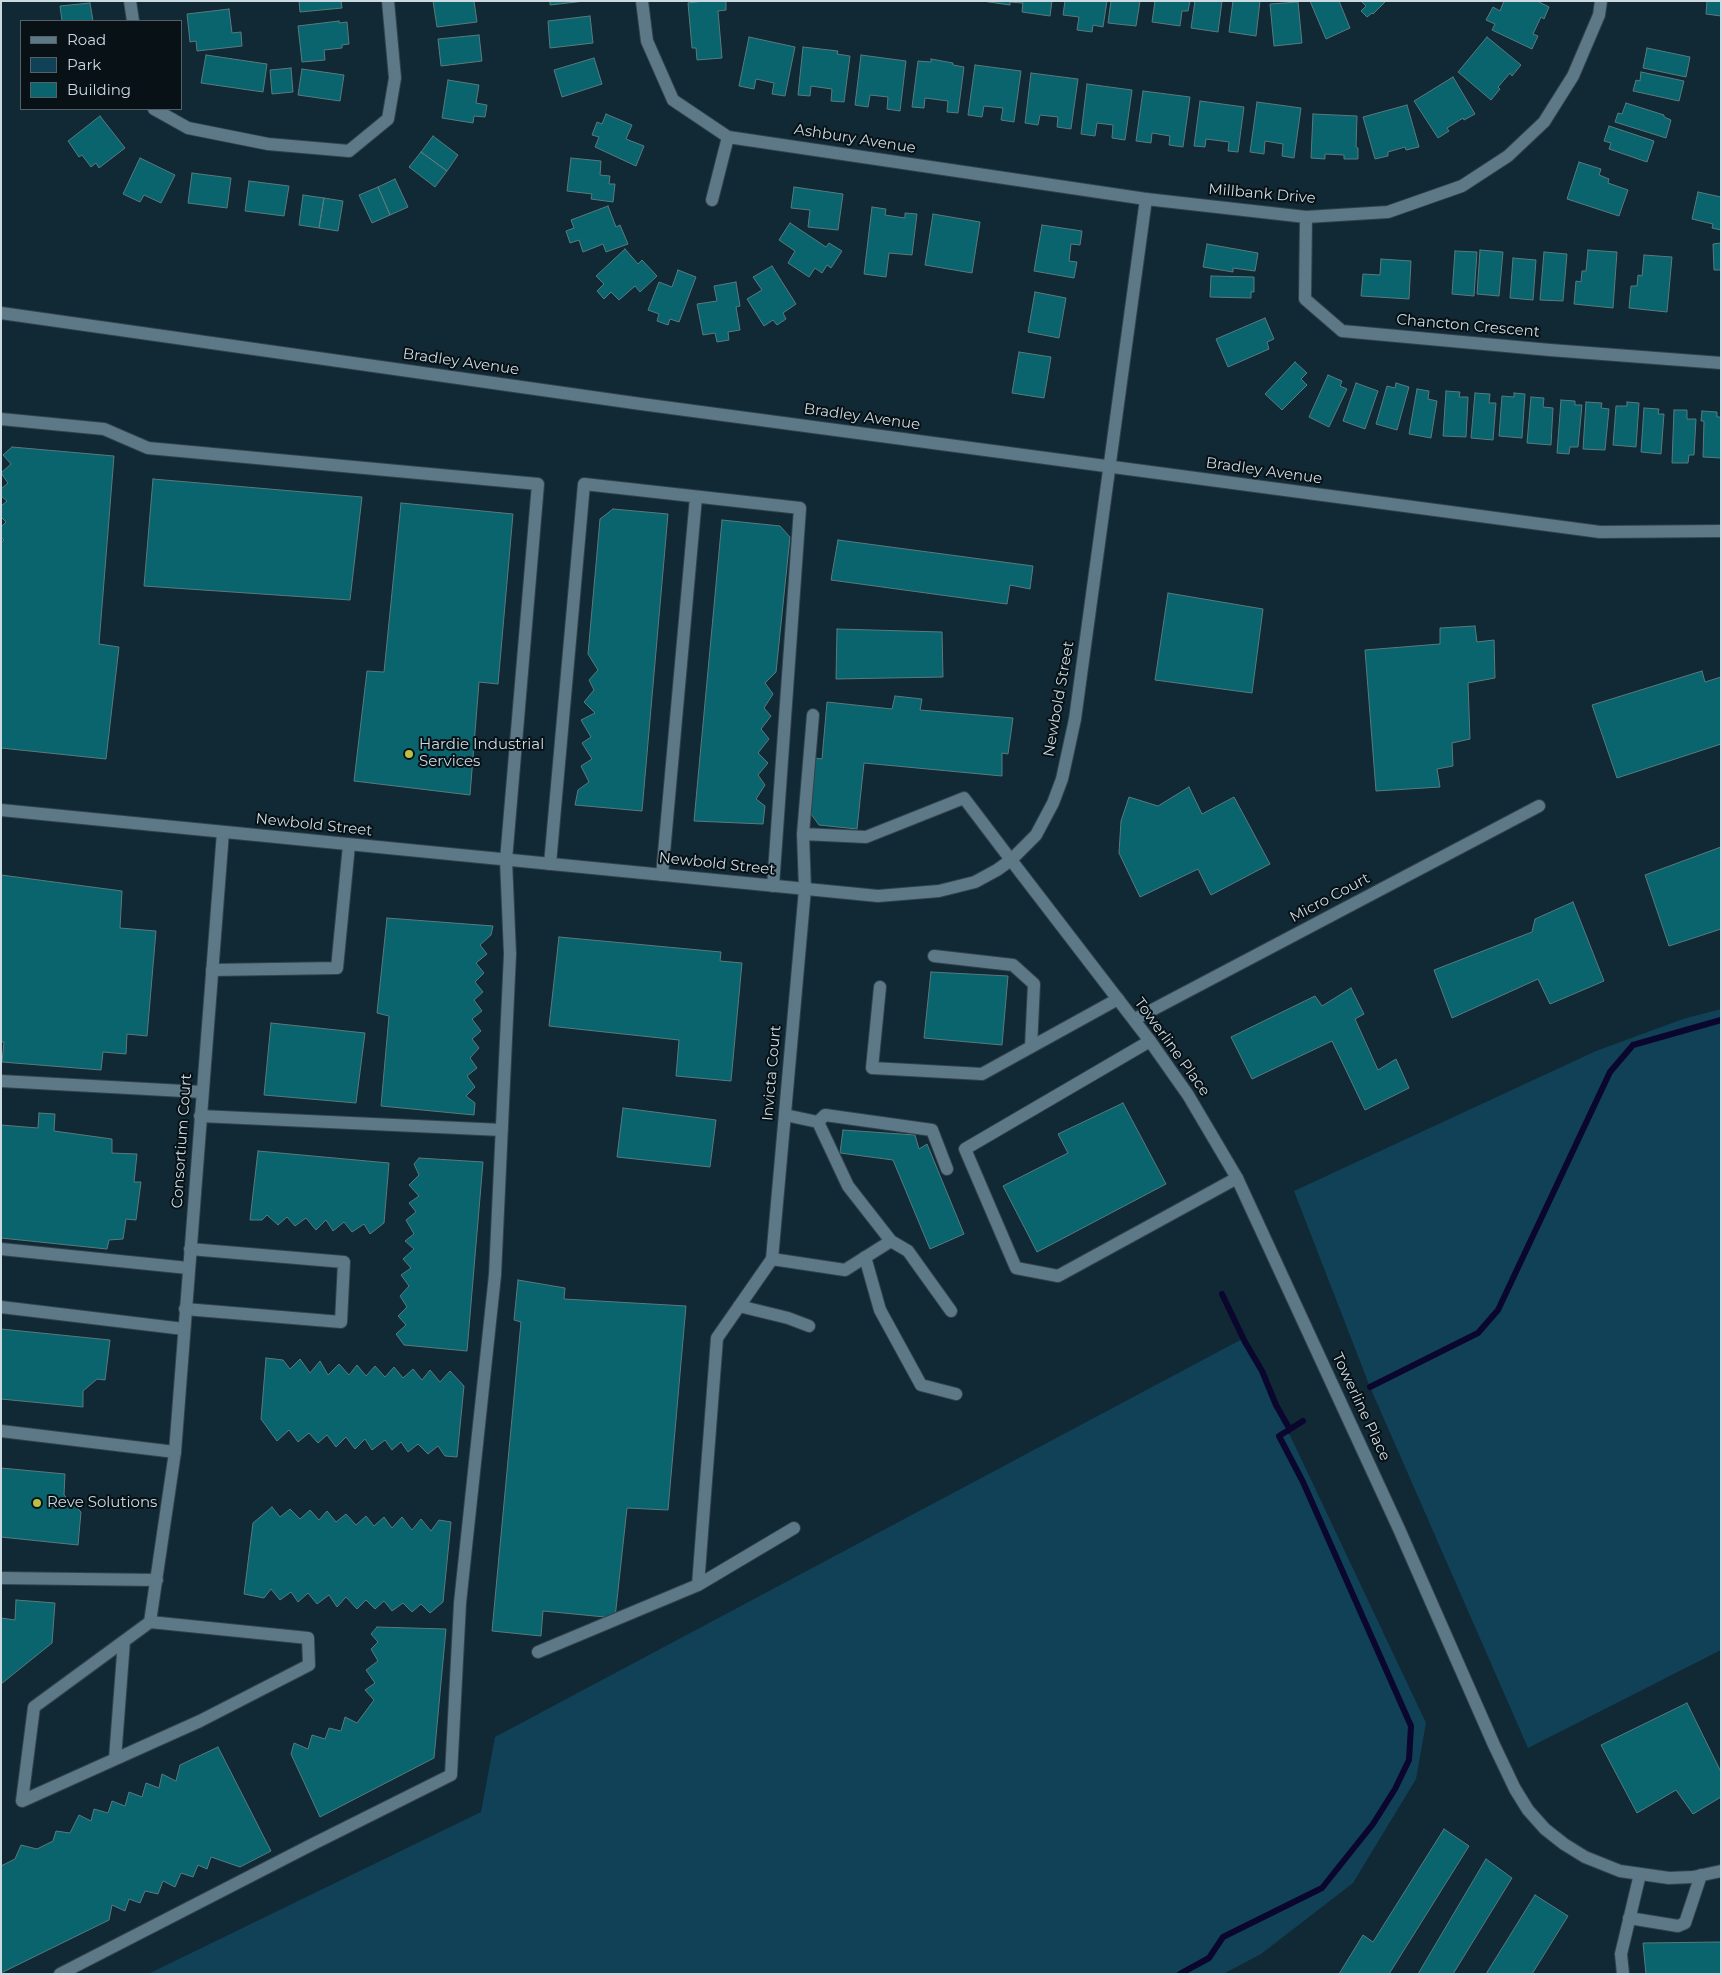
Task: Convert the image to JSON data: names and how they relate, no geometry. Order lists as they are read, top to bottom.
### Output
{
  "streets": {
    "street": [
      "Ashbury Avenue",
      "Millbank Drive",
      "Chancton Crescent",
      "Bradley Avenue",
      "Newbold Street",
      "Micro Court",
      "Towerline Place",
      "Invicta Court",
      "Consortium Court"
    ]
  },
  "crossings": [
    ["Ashbury Avenue", "Millbank Drive"],
    ["Millbank Drive", "Chancton Crescent"],
    ["Bradley Avenue", "Newbold Street"],
    ["Newbold Street", "Towerline Place"],
    ["Newbold Street", "Invicta Court"],
    ["Newbold Street", "Consortium Court"],
    ["Micro Court", "Towerline Place"],
    ["Towerline Place", "Invicta Court"]
  ],
  "places": ["Hardie Industrial Services", "Reve Solutions"],
  "legend": ["Road", "Park", "Building"]
}
